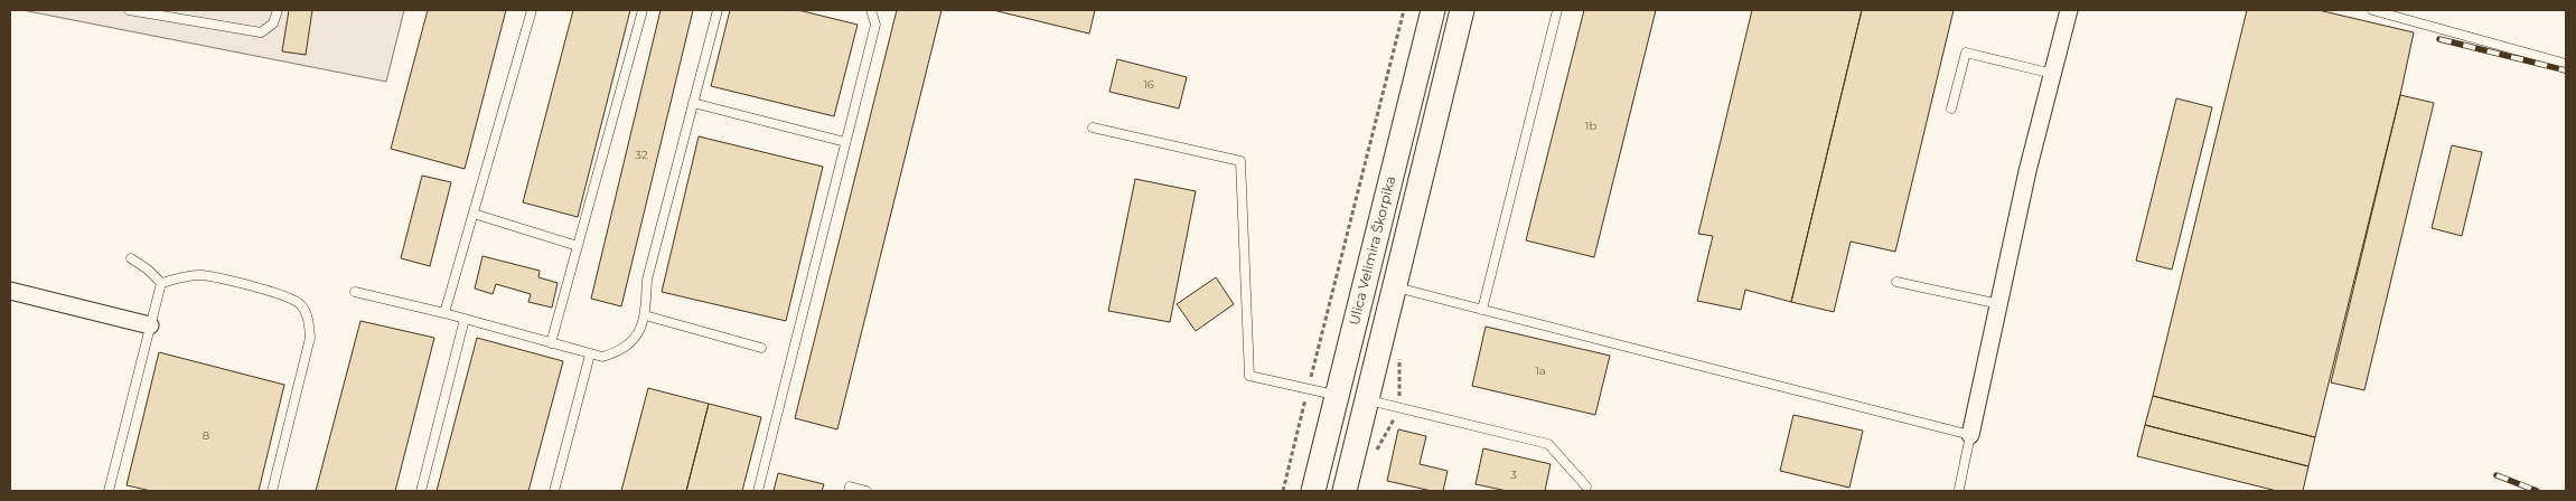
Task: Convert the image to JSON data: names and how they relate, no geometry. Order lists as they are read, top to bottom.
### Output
{
  "streets": {
    "main road": ["Ulica Velimira Škorpika"]
  },
  "house_numbers": [
    "16",
    "1b",
    "32",
    "1a",
    "8",
    "3"
  ]
}
